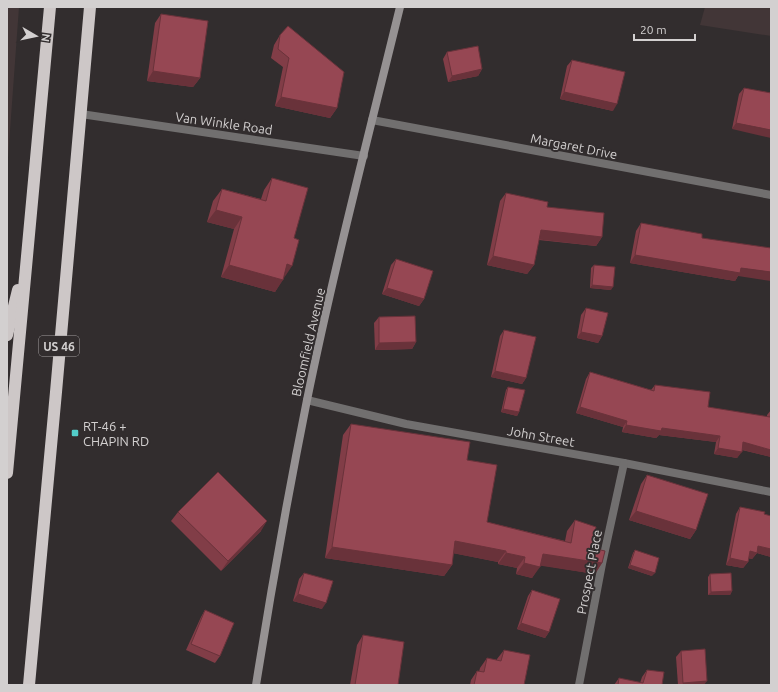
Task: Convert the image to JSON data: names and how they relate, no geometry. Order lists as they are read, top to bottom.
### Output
{
  "streets": {
    "highway": ["US 46"],
    "street": [
      "Van Winkle Road",
      "Margaret Drive",
      "Bloomfield Avenue",
      "John Street",
      "Prospect Place"
    ]
  },
  "crossings": [
    ["Van Winkle Road", "Bloomfield Avenue"],
    ["Van Winkle Road", "US 46"],
    ["Margaret Drive", "Bloomfield Avenue"],
    ["Bloomfield Avenue", "John Street"],
    ["John Street", "Prospect Place"]
  ],
  "places": {
    "transit": ["RT-46 + CHAPIN RD"]
  },
  "scale_bar": "20 m",
  "north": "right"
}
